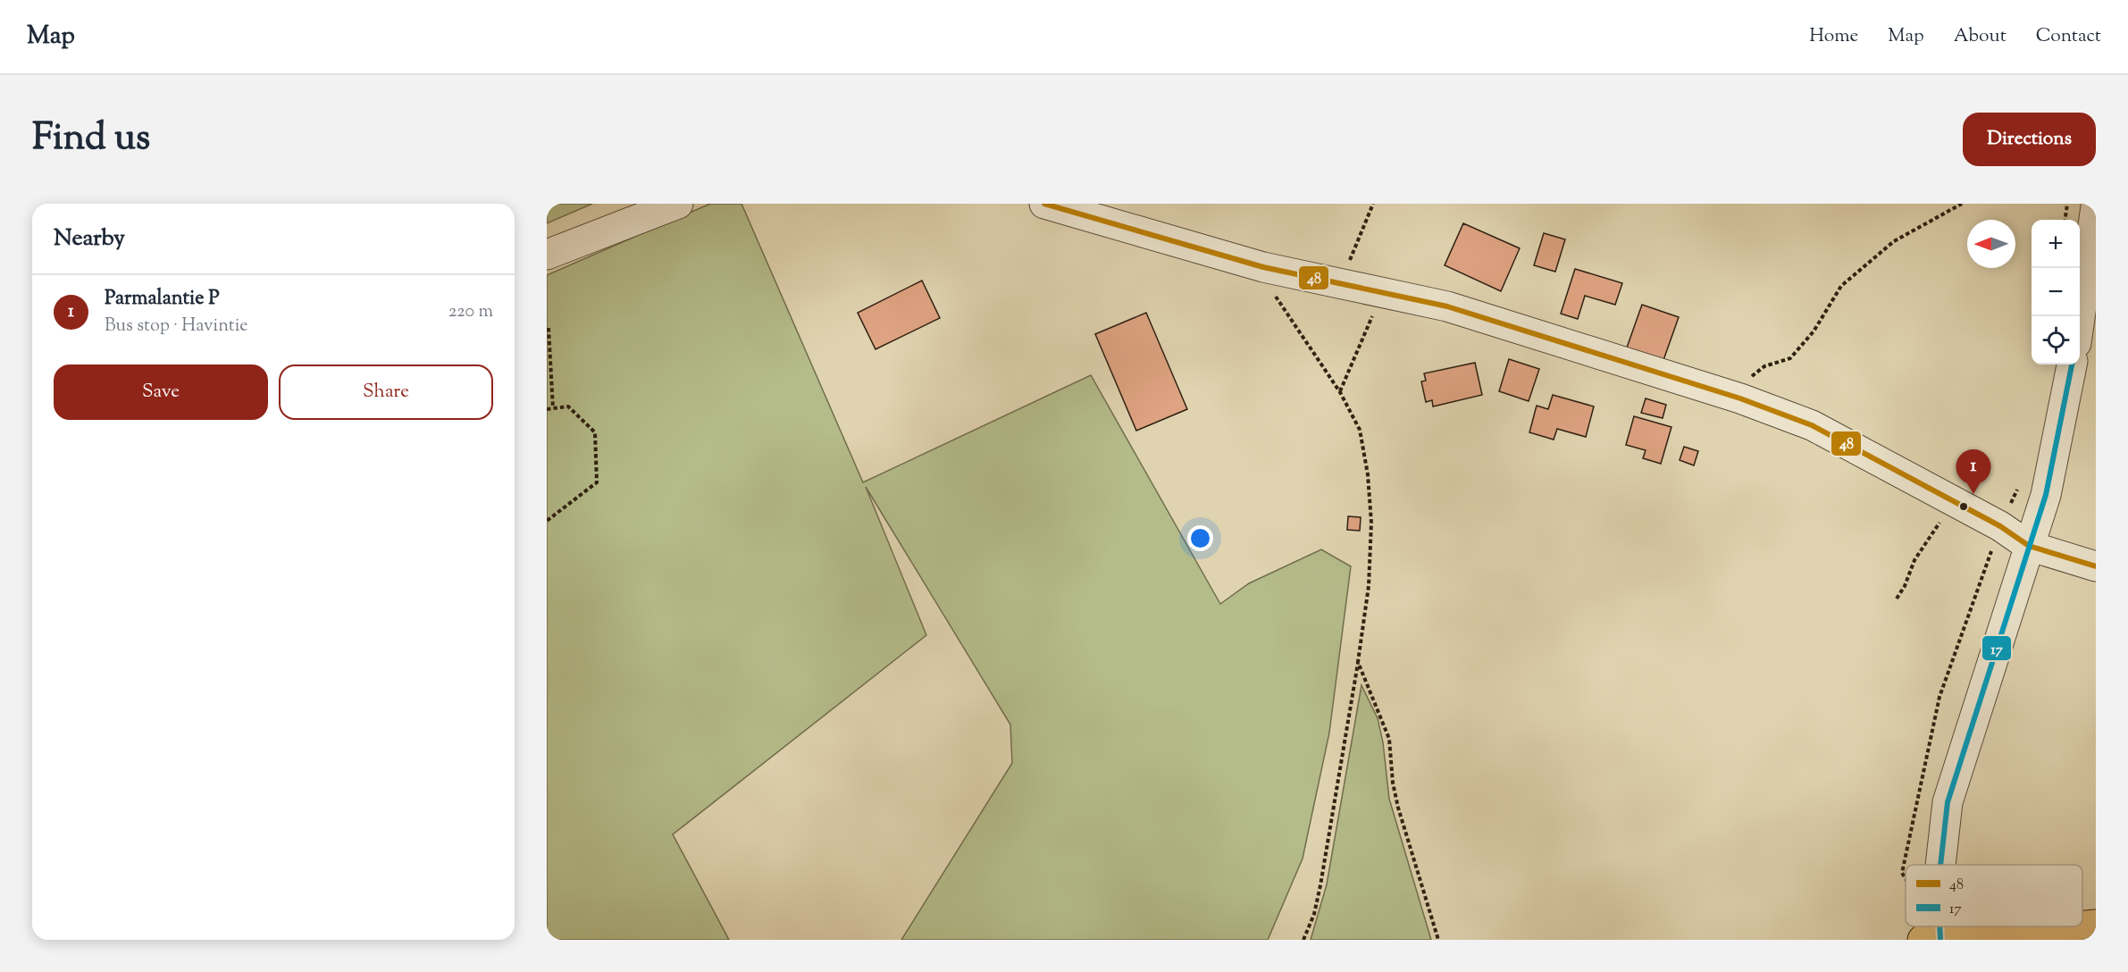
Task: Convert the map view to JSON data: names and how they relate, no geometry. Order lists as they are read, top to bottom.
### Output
{
  "lines": ["transit line 48", "transit line 17"],
  "legend": ["48", "17"],
  "north": "left",
  "page": {
    "header": "Map",
    "nav": [
      "Home",
      "Map",
      "About",
      "Contact"
    ],
    "title": "Find us",
    "buttons": [
      "Directions",
      ["Save", "Share"]
    ],
    "heading": "Nearby",
    "map_buttons": ["+", "−"],
    "list": [
      {
        "mark": "1",
        "name": "Parmalantie P",
        "note": "Bus stop · Havintie",
        "value": "220 m"
      }
    ],
    "pins": "1"
  }
}
